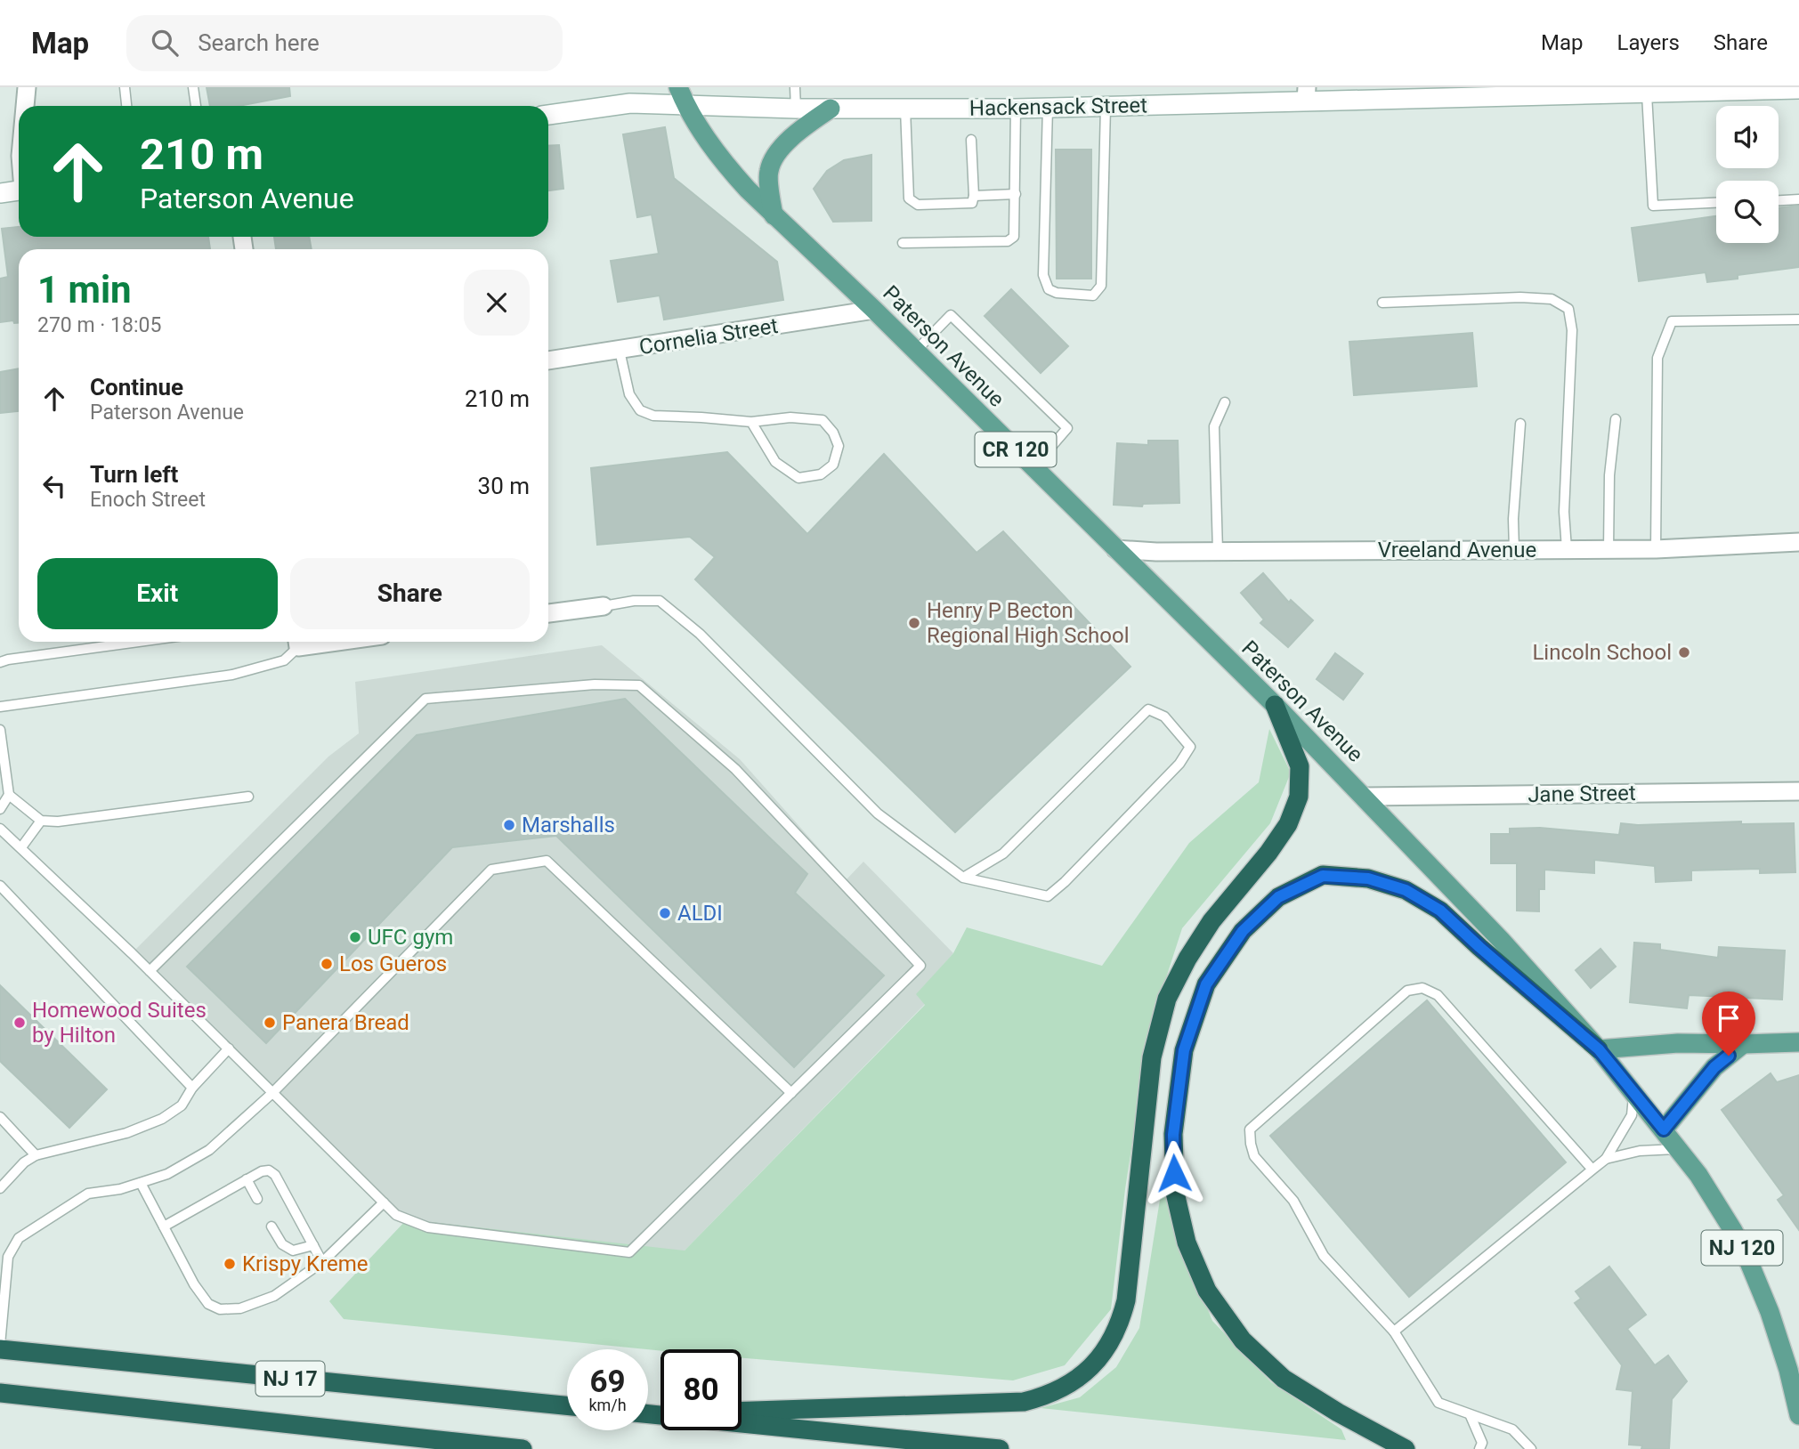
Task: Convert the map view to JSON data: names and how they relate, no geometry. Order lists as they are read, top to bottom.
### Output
{
  "streets": {
    "highway": ["NJ 17"],
    "main road": [
      "Hackensack Street",
      "Paterson Avenue",
      "CR 120",
      "NJ 120"
    ],
    "street": ["Cornelia Street", "Vreeland Avenue", "Jane Street"]
  },
  "crossings": [
    ["Hackensack Street", "Paterson Avenue"],
    ["Cornelia Street", "Paterson Avenue"],
    ["Paterson Avenue", "Vreeland Avenue"],
    ["Paterson Avenue", "Jane Street"]
  ],
  "places": [
    "Henry P Becton Regional High School",
    "Lincoln School",
    "Marshalls",
    "ALDI",
    "UFC gym",
    "Los Gueros",
    "Homewood Suites by Hilton",
    "Panera Bread",
    "Krispy Kreme"
  ],
  "page": {
    "header": "Map",
    "search": "Search here",
    "nav": ["Map", "Layers", "Share"],
    "turn": ["210 m", "Paterson Avenue"],
    "heading": ["1 min", "270 m · 18:05"],
    "list": [
      {
        "name": "Continue",
        "note": "Paterson Avenue",
        "value": "210 m"
      },
      {
        "name": "Turn left",
        "note": "Enoch Street",
        "value": "30 m"
      }
    ],
    "buttons": ["Exit", "Share"],
    "speed": "69 km/h",
    "limit": "80"
  }
}
